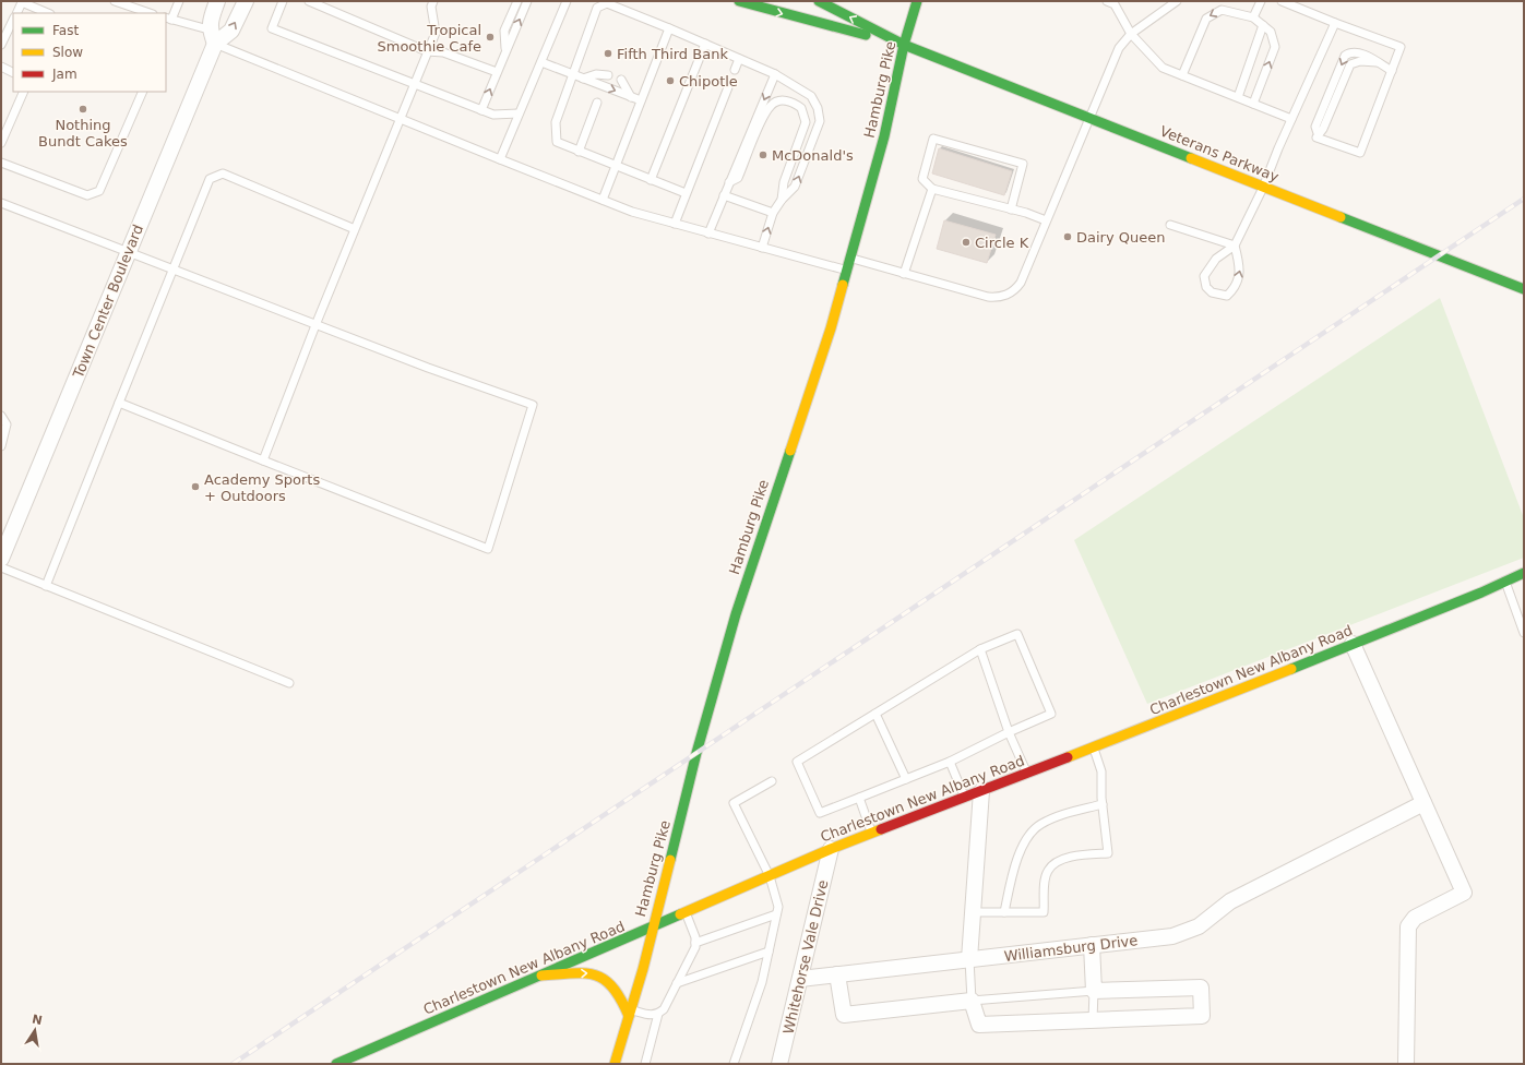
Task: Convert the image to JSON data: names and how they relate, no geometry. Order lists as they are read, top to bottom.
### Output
{
  "streets": {
    "main road": ["Hamburg Pike", "Veterans Parkway", "Charlestown New Albany Road"],
    "street": ["Town Center Boulevard", "Williamsburg Drive", "Whitehorse Vale Drive"]
  },
  "crossings": [
    ["Hamburg Pike", "Veterans Parkway"],
    ["Hamburg Pike", "Charlestown New Albany Road"],
    ["Charlestown New Albany Road", "Whitehorse Vale Drive"],
    ["Williamsburg Drive", "Whitehorse Vale Drive"]
  ],
  "places": [
    "Tropical Smoothie Cafe",
    "Fifth Third Bank",
    "Chipotle",
    "Nothing Bundt Cakes",
    "McDonald's",
    "Dairy Queen",
    "Circle K",
    "Academy Sports + Outdoors"
  ],
  "legend": ["Fast", "Slow", "Jam"],
  "north": "top"
}
